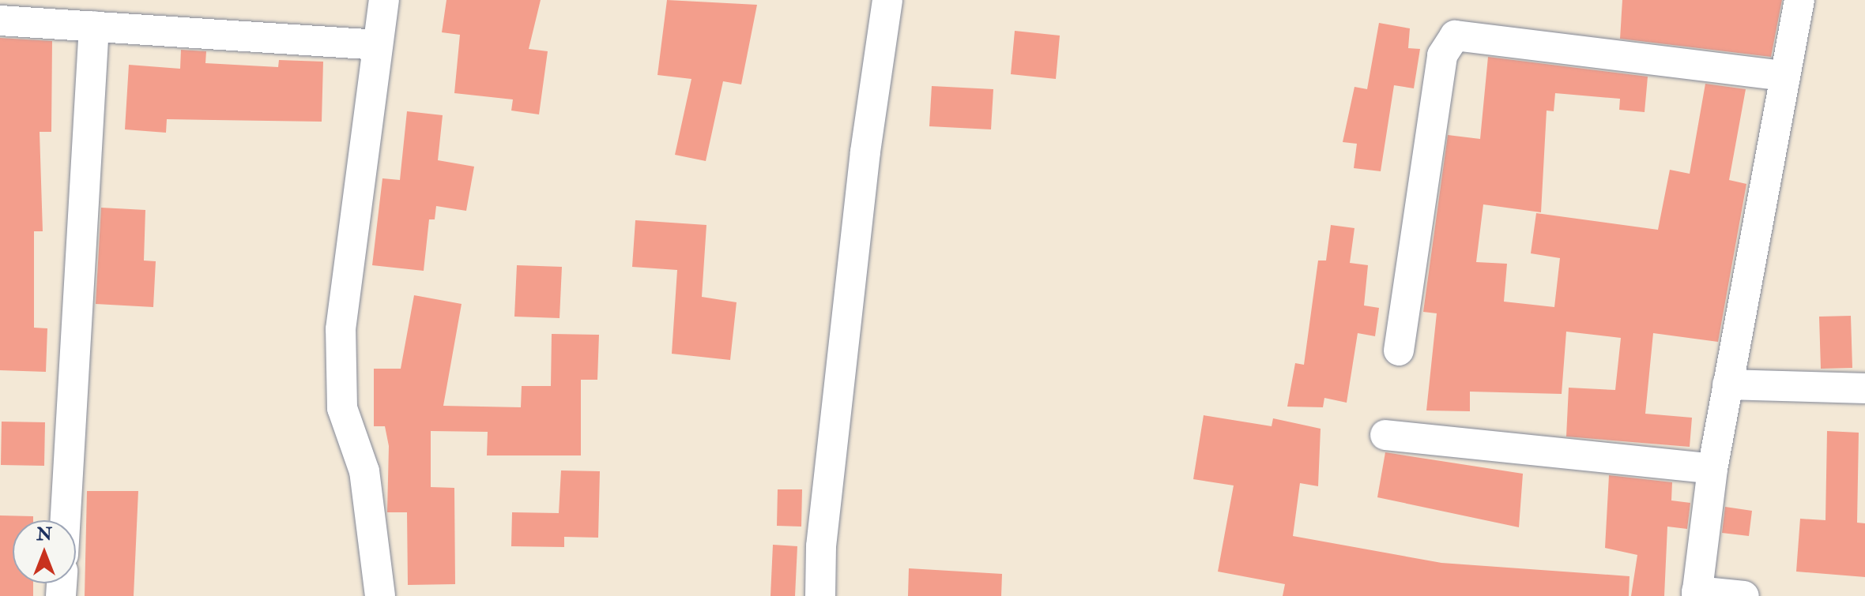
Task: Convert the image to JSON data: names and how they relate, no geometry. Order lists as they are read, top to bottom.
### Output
{
  "north": "top"
}
